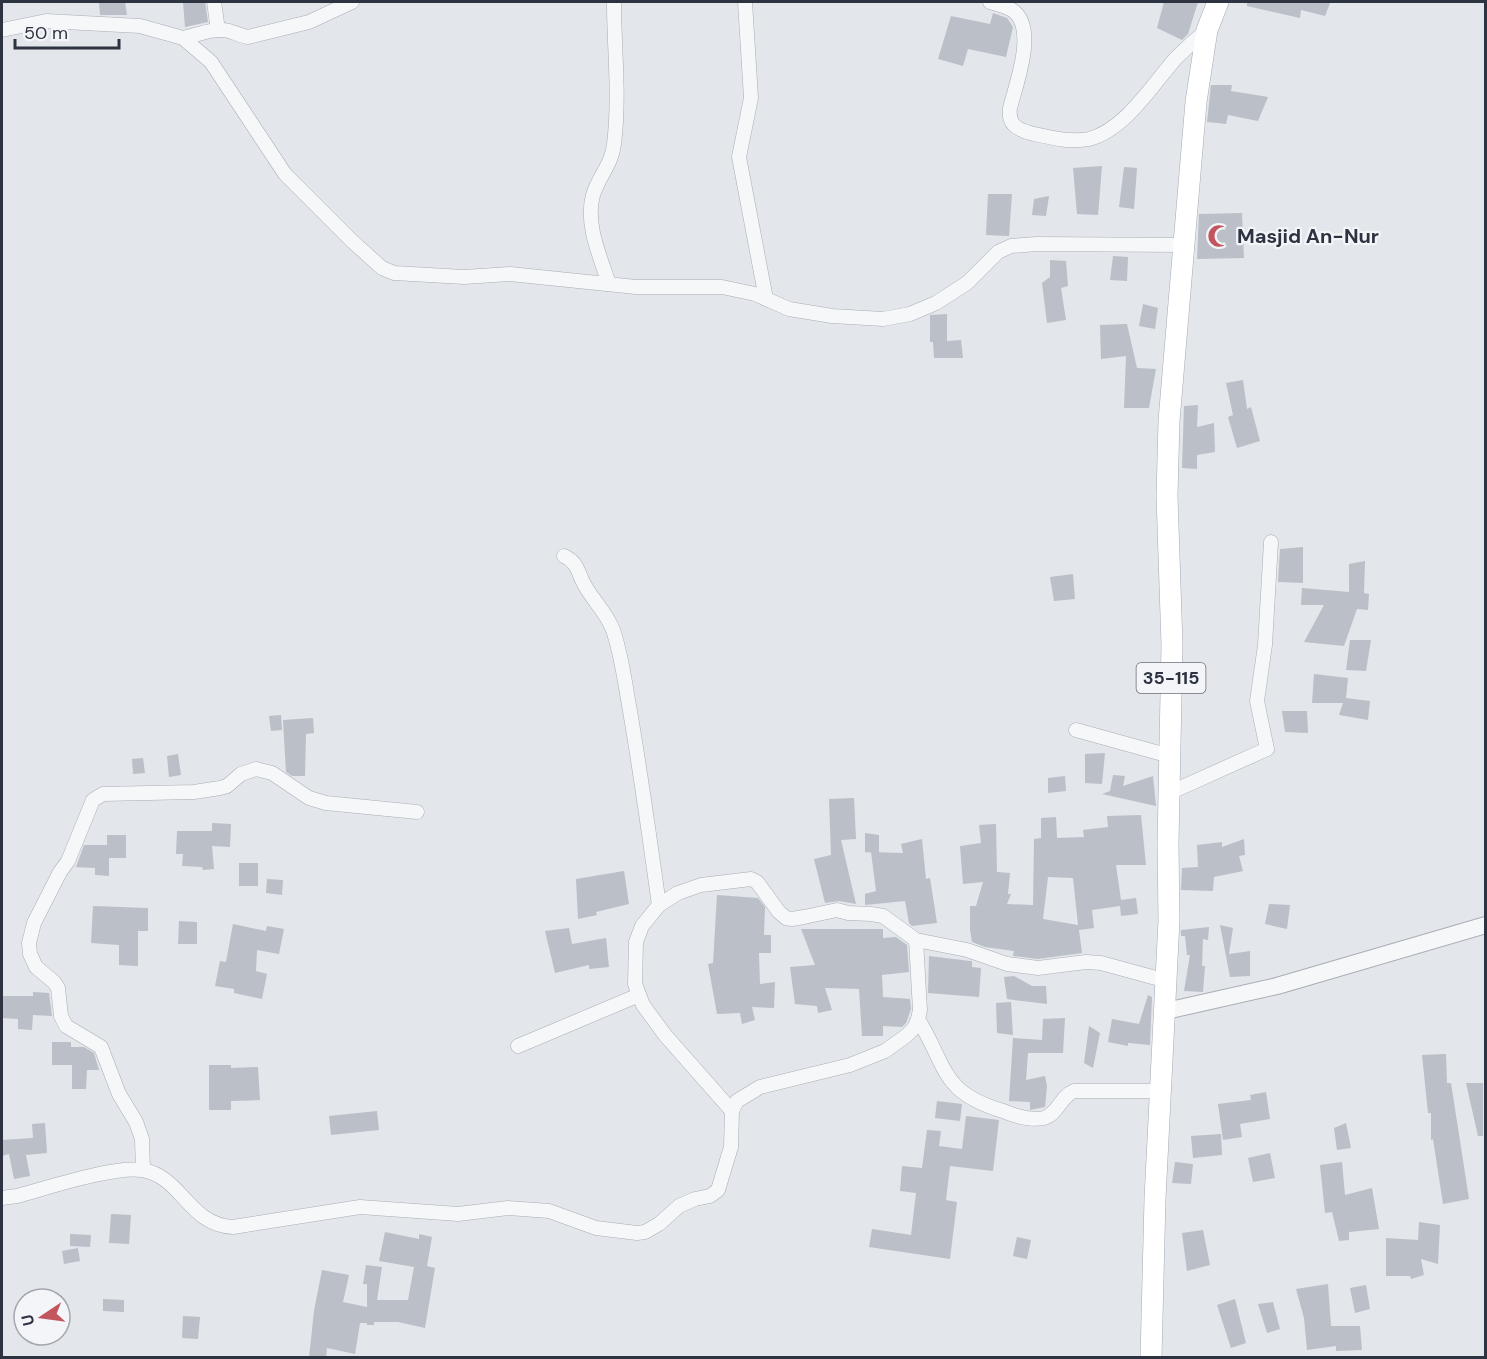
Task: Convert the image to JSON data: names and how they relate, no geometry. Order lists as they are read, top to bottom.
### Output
{
  "streets": {
    "main road": ["35-115"]
  },
  "places": {
    "mosque": ["Masjid An-Nur"]
  },
  "scale_bar": "50 m",
  "north": "left"
}
